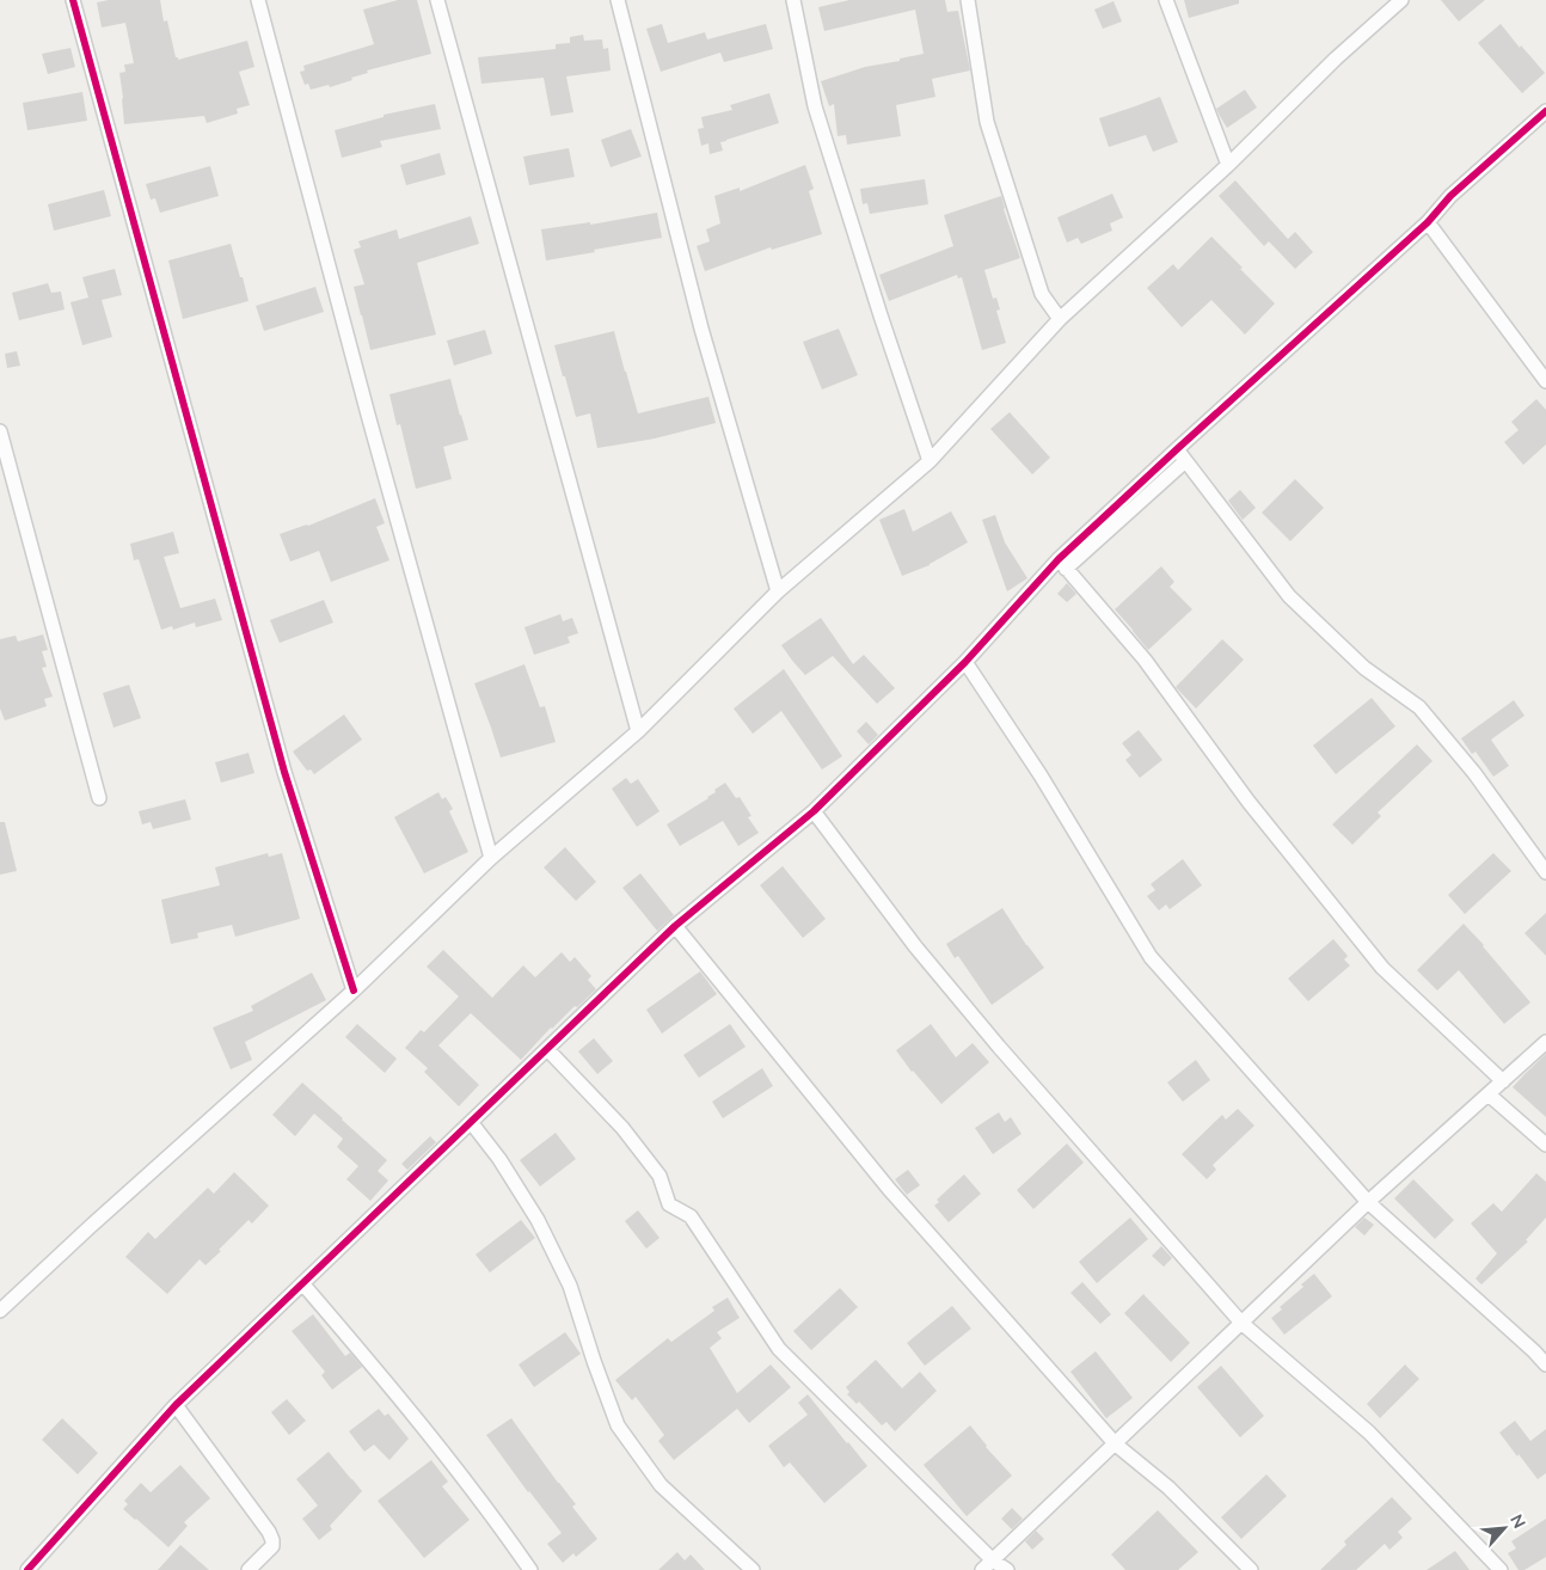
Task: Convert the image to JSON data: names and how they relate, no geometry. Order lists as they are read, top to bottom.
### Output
{
  "north": "top right"
}
